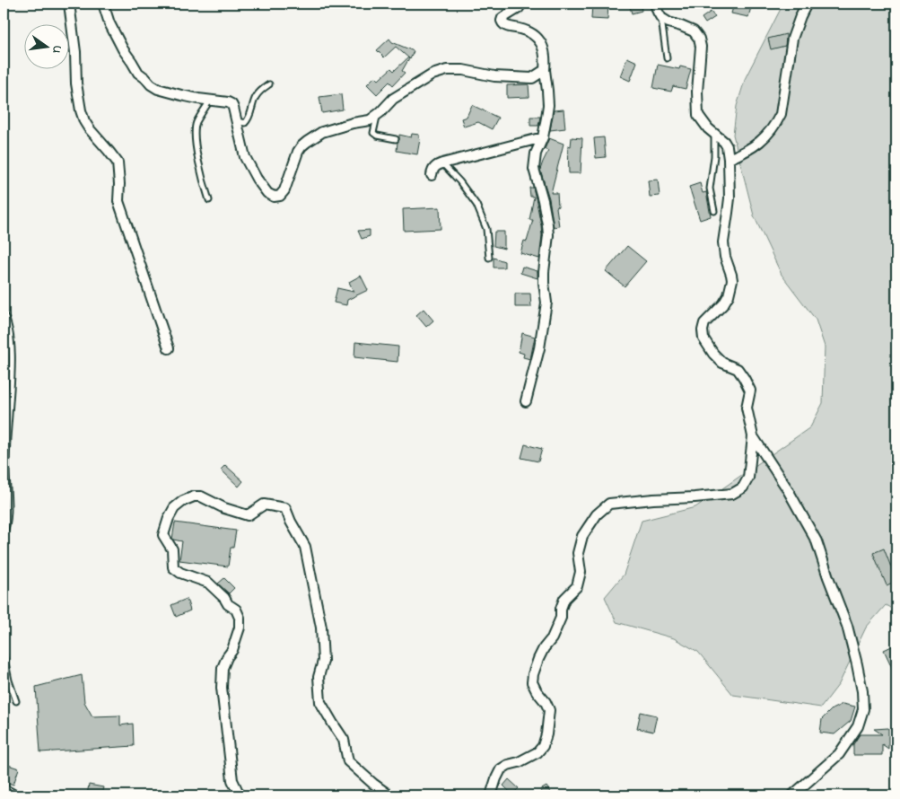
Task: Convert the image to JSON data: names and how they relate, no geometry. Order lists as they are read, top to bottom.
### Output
{
  "north": "right"
}
